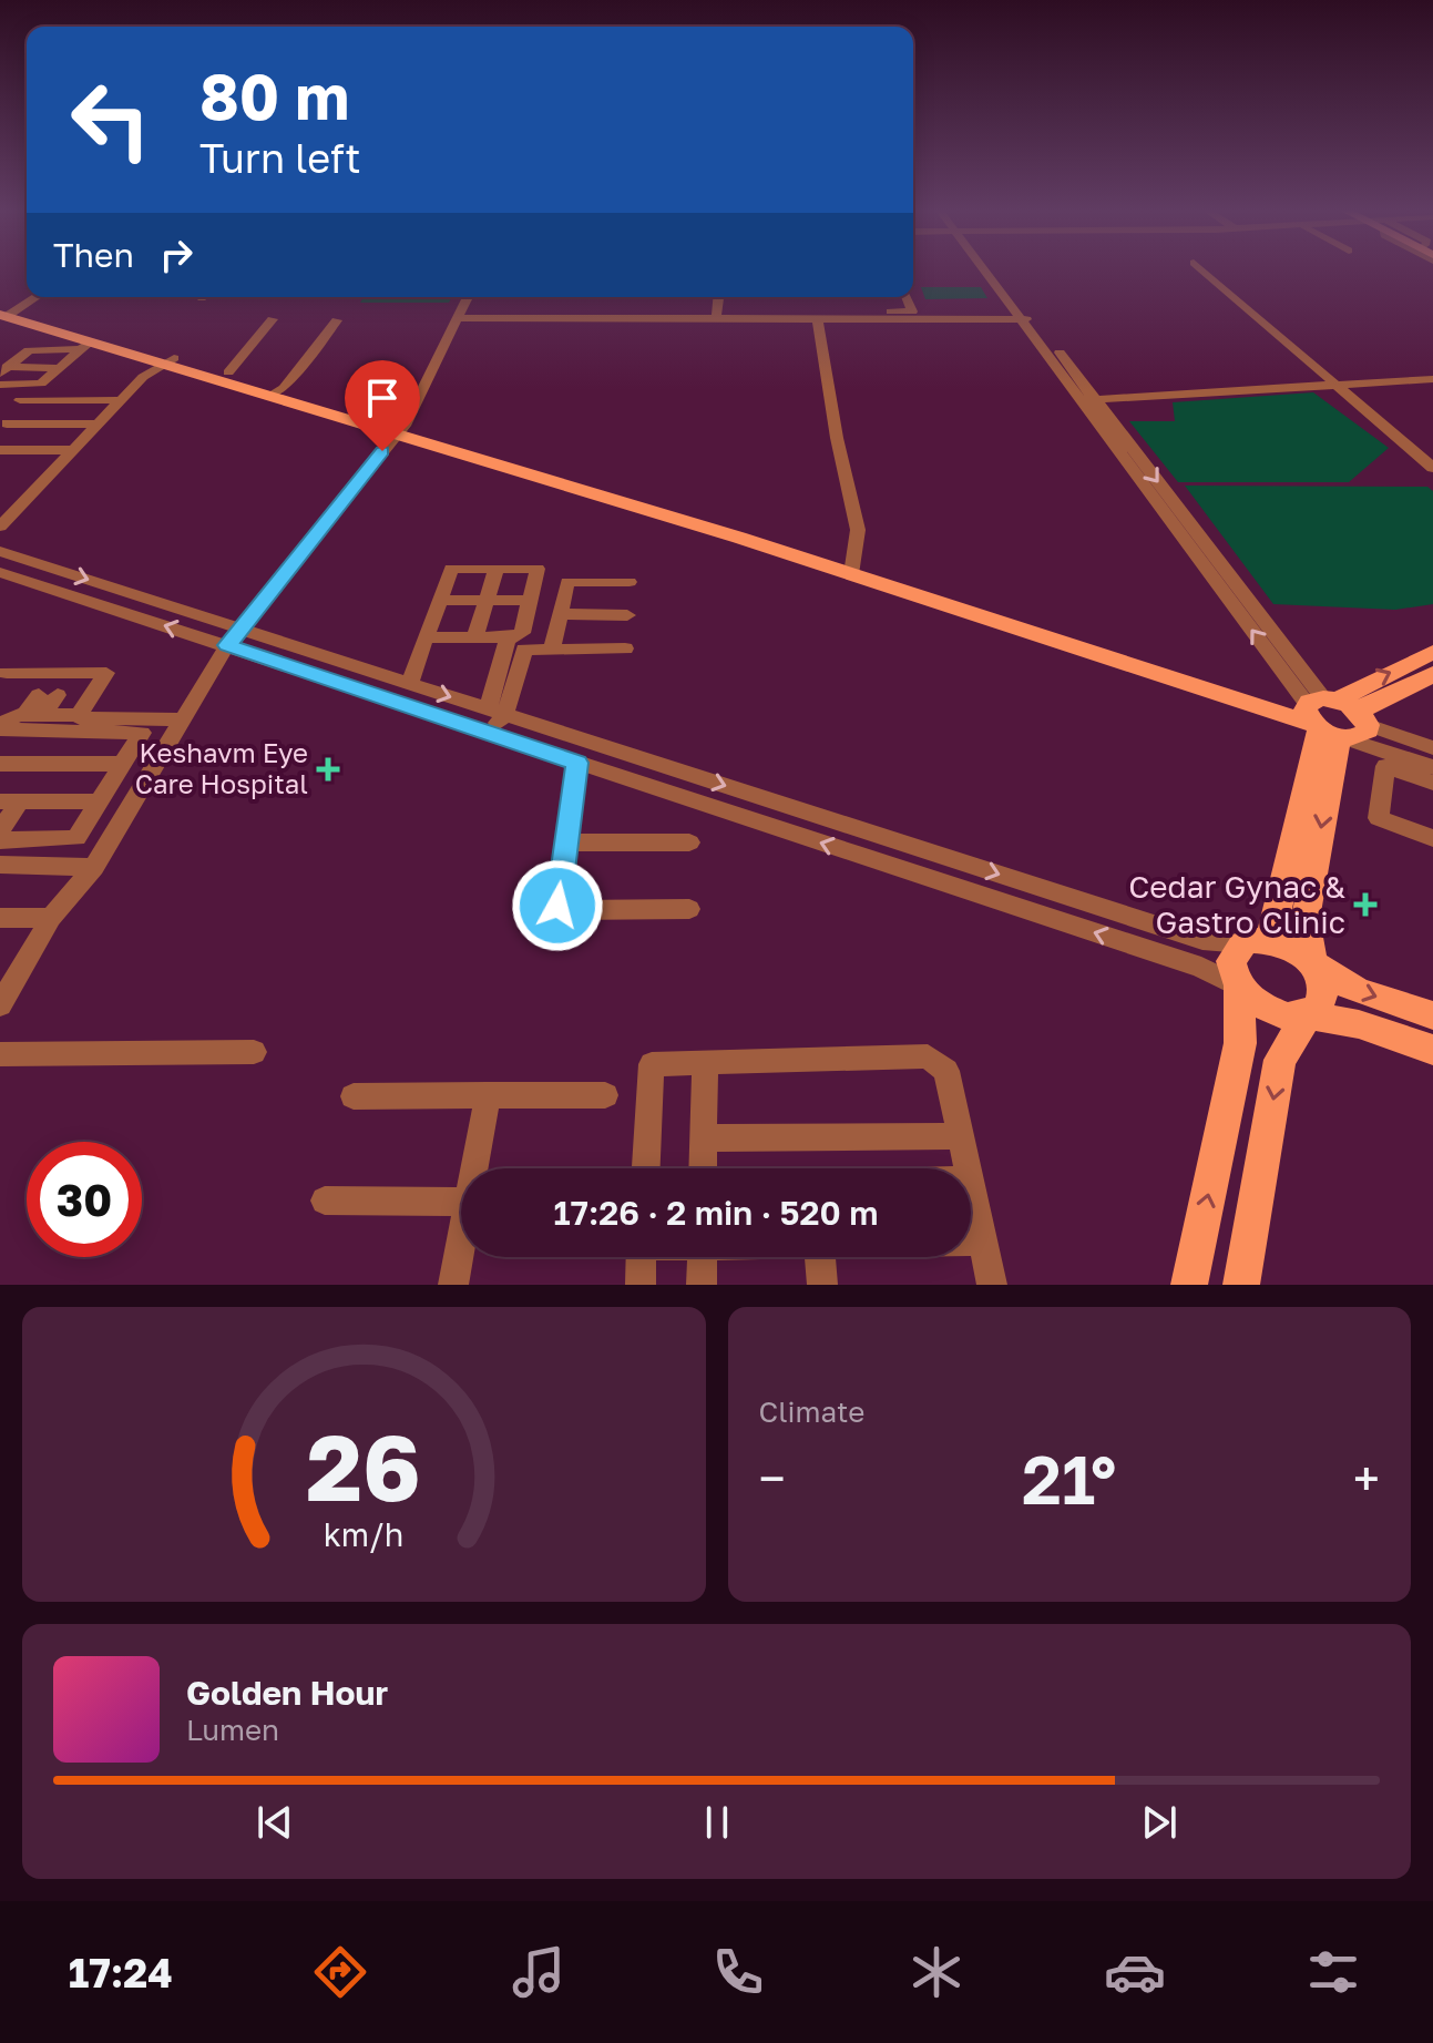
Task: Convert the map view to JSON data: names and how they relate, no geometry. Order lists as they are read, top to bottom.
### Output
{
  "places": {
    "health": ["Keshavm Eye Care Hospital", "Cedar Gynac & Gastro Clinic"]
  },
  "page": {
    "turn": ["80 m", "Turn left"],
    "then": "Then",
    "limit": "30",
    "trip": "17:26 · 2 min · 520 m",
    "tile": "Climate",
    "heat": ["−", "21°", "+"],
    "song": ["Golden Hour", "Lumen"],
    "tabs": "17:24",
    "gauge": ["26", "km/h"]
  }
}
